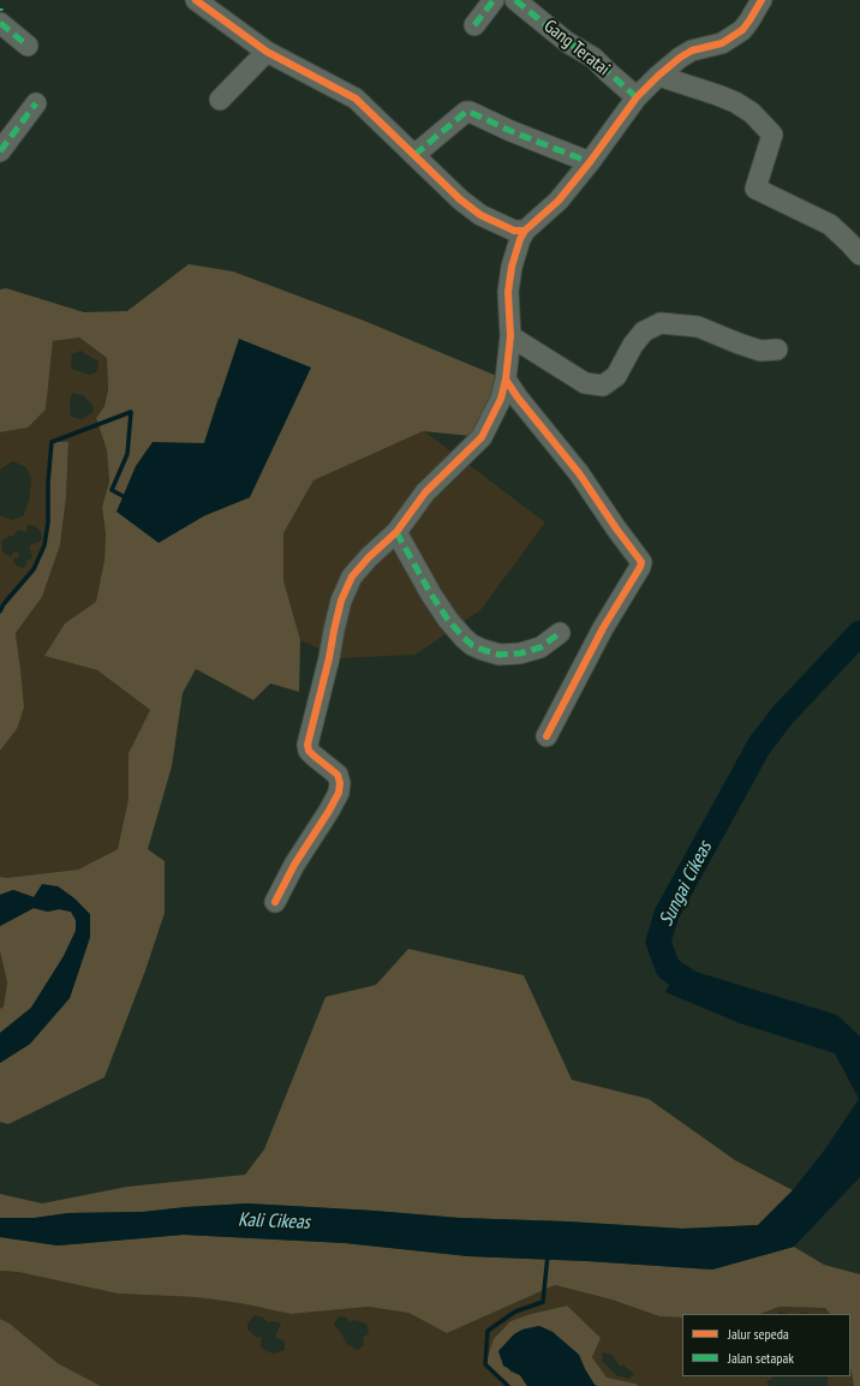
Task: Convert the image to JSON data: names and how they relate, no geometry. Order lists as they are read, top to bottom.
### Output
{
  "streets": {
    "street": ["Gang Teratai"]
  },
  "water": ["Sungai Cikeas", "Kali Cikeas"],
  "legend": ["Jalur sepeda", "Jalan setapak"]
}
